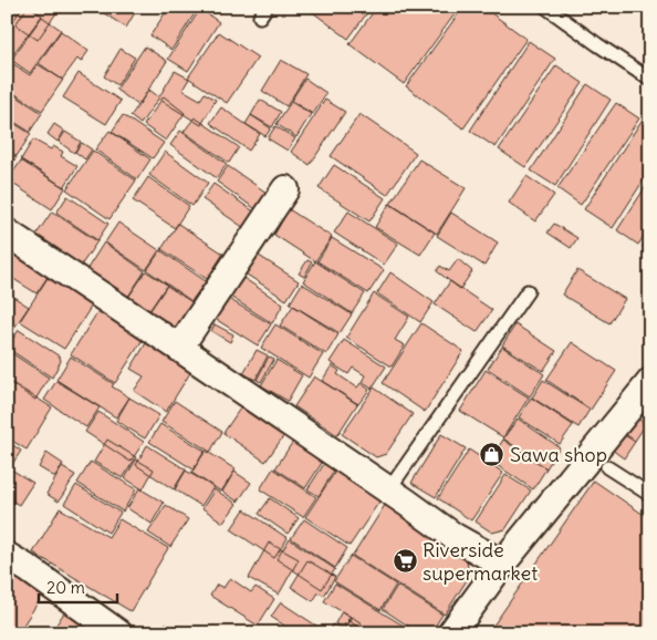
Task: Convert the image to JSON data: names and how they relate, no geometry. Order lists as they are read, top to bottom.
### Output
{
  "places": {
    "shop": ["Sawa shop"],
    "supermarket": ["Riverside supermarket"]
  },
  "scale_bar": "20 m"
}
